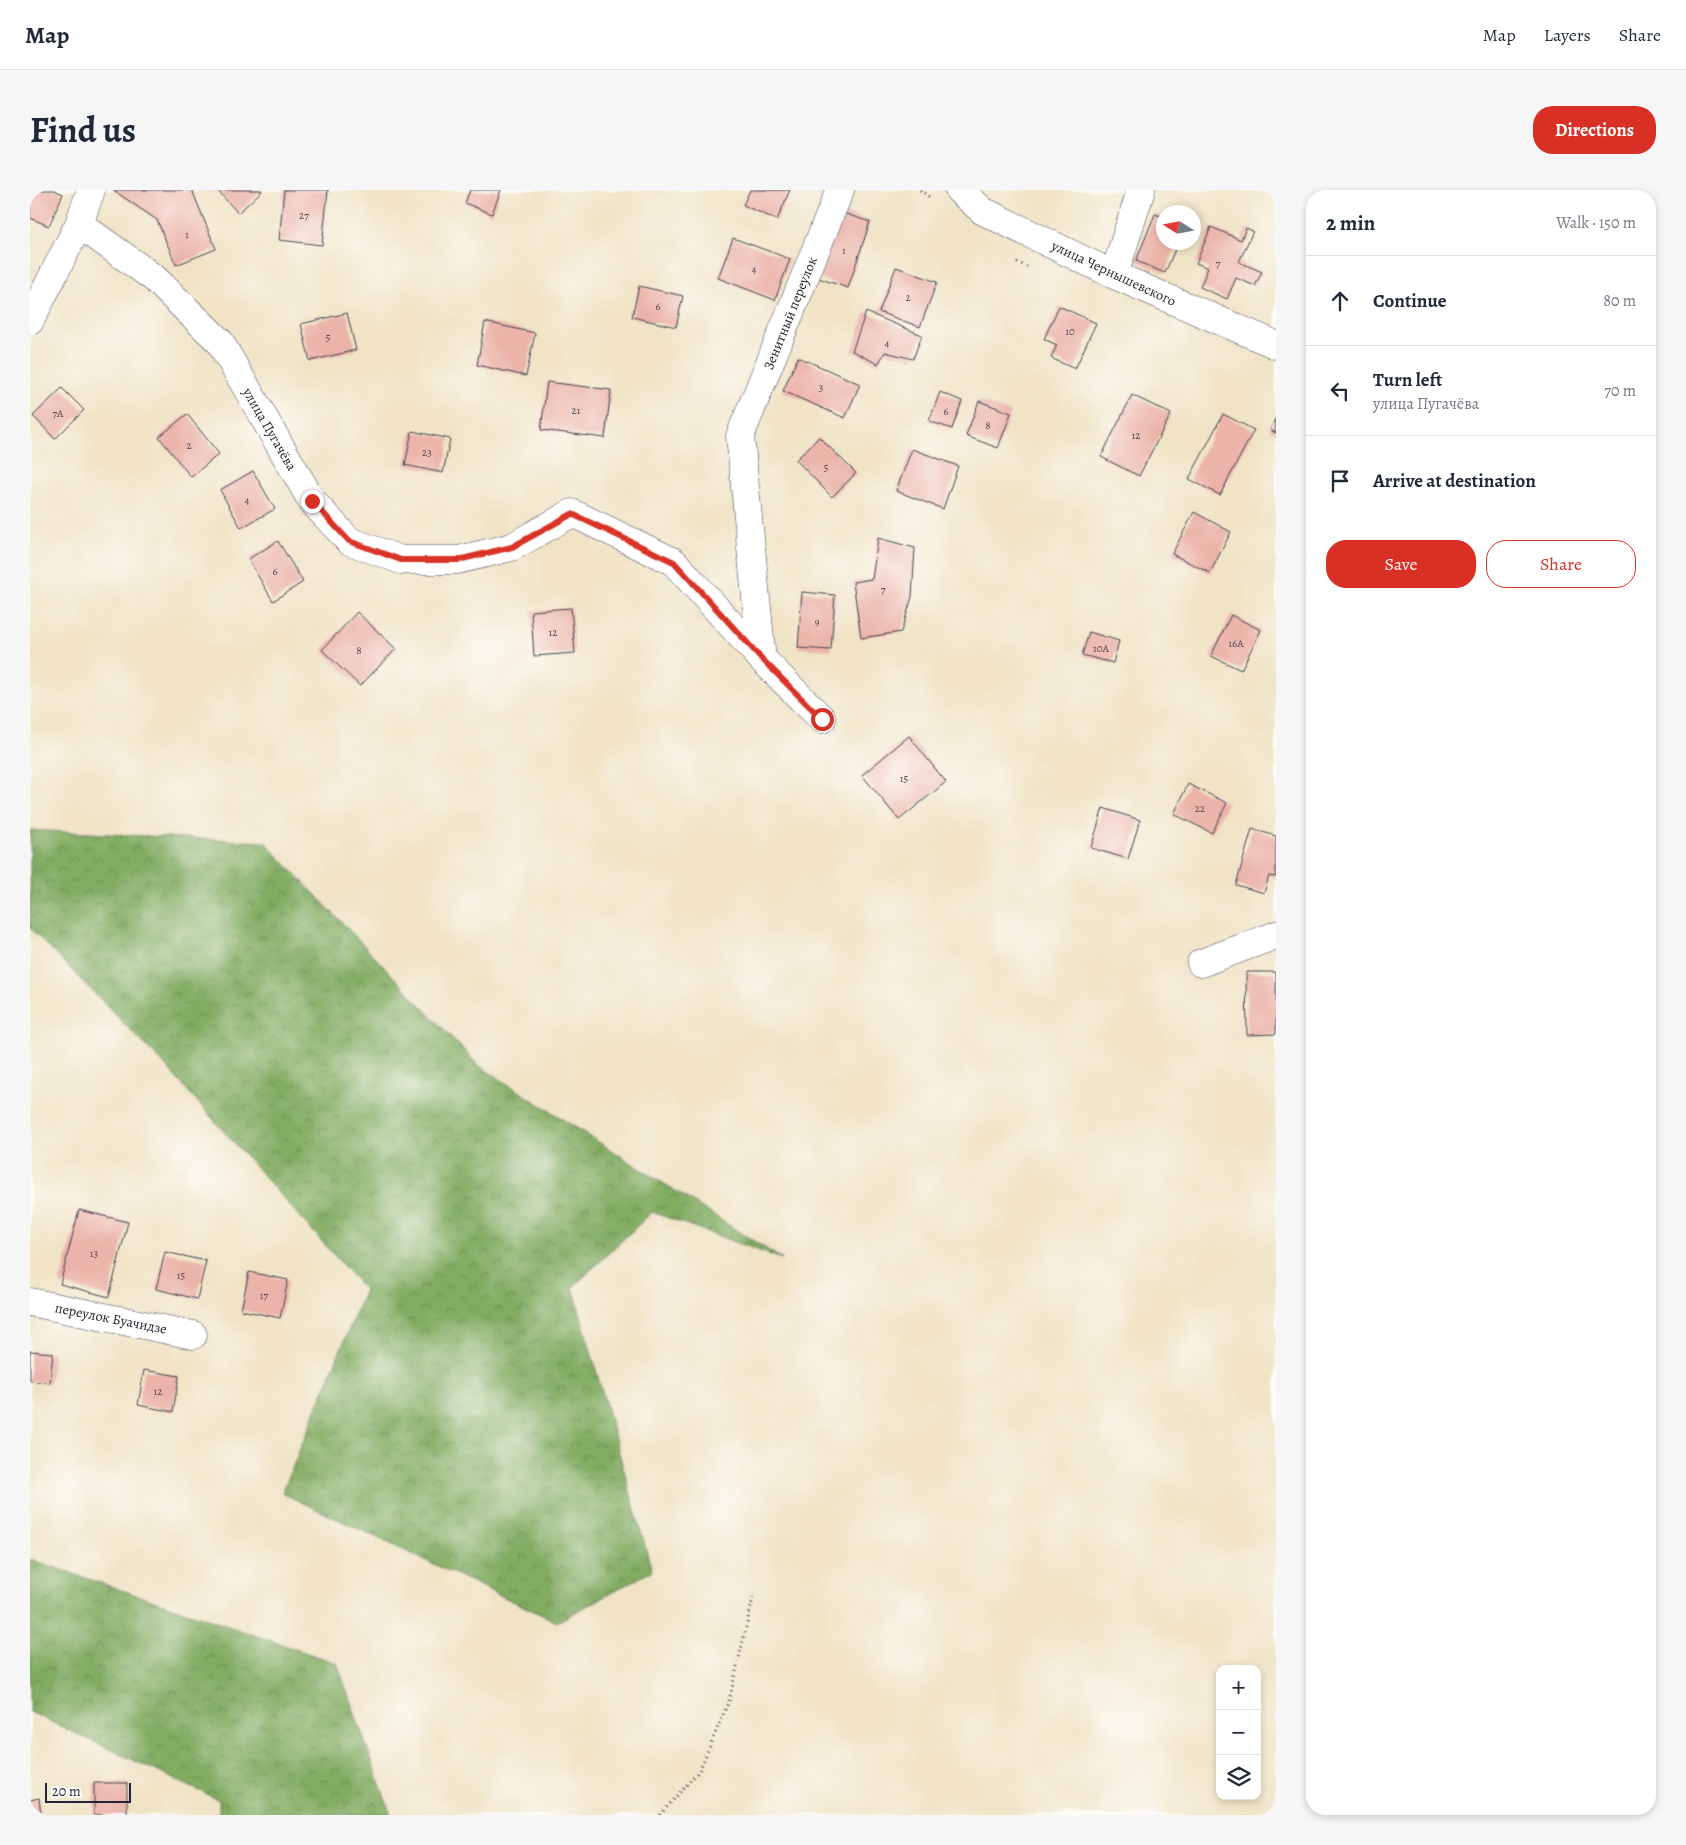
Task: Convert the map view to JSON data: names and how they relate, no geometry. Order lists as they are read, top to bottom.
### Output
{
  "streets": {
    "street": [
      "улица Чернышевского",
      "Зенитный переулок",
      "улица Пугачёва",
      "переулок Буачидзе"
    ]
  },
  "crossings": [
    ["Зенитный переулок", "улица Пугачёва"]
  ],
  "house_numbers": [
    "27",
    "1",
    "1",
    "7",
    "4",
    "2",
    "6",
    "10",
    "5",
    "4",
    "3",
    "21",
    "6",
    "7А",
    "8",
    "12",
    "2",
    "23",
    "5",
    "4",
    "6",
    "7",
    "9",
    "12",
    "16А",
    "10А",
    "8",
    "15",
    "22",
    "13",
    "15",
    "17",
    "12"
  ],
  "scale_bar": "20 m",
  "north": "left",
  "page": {
    "header": "Map",
    "nav": ["Map", "Layers", "Share"],
    "title": "Find us",
    "buttons": [
      "Directions",
      ["Save", "Share"]
    ],
    "heading": ["2 min", "Walk · 150 m"],
    "list": [
      ["Continue", "80 m"],
      ["Turn left", "улица Пугачёва", "70 m"],
      "Arrive at destination"
    ],
    "map_buttons": ["+", "−"],
    "scale": "20 m"
  }
}
